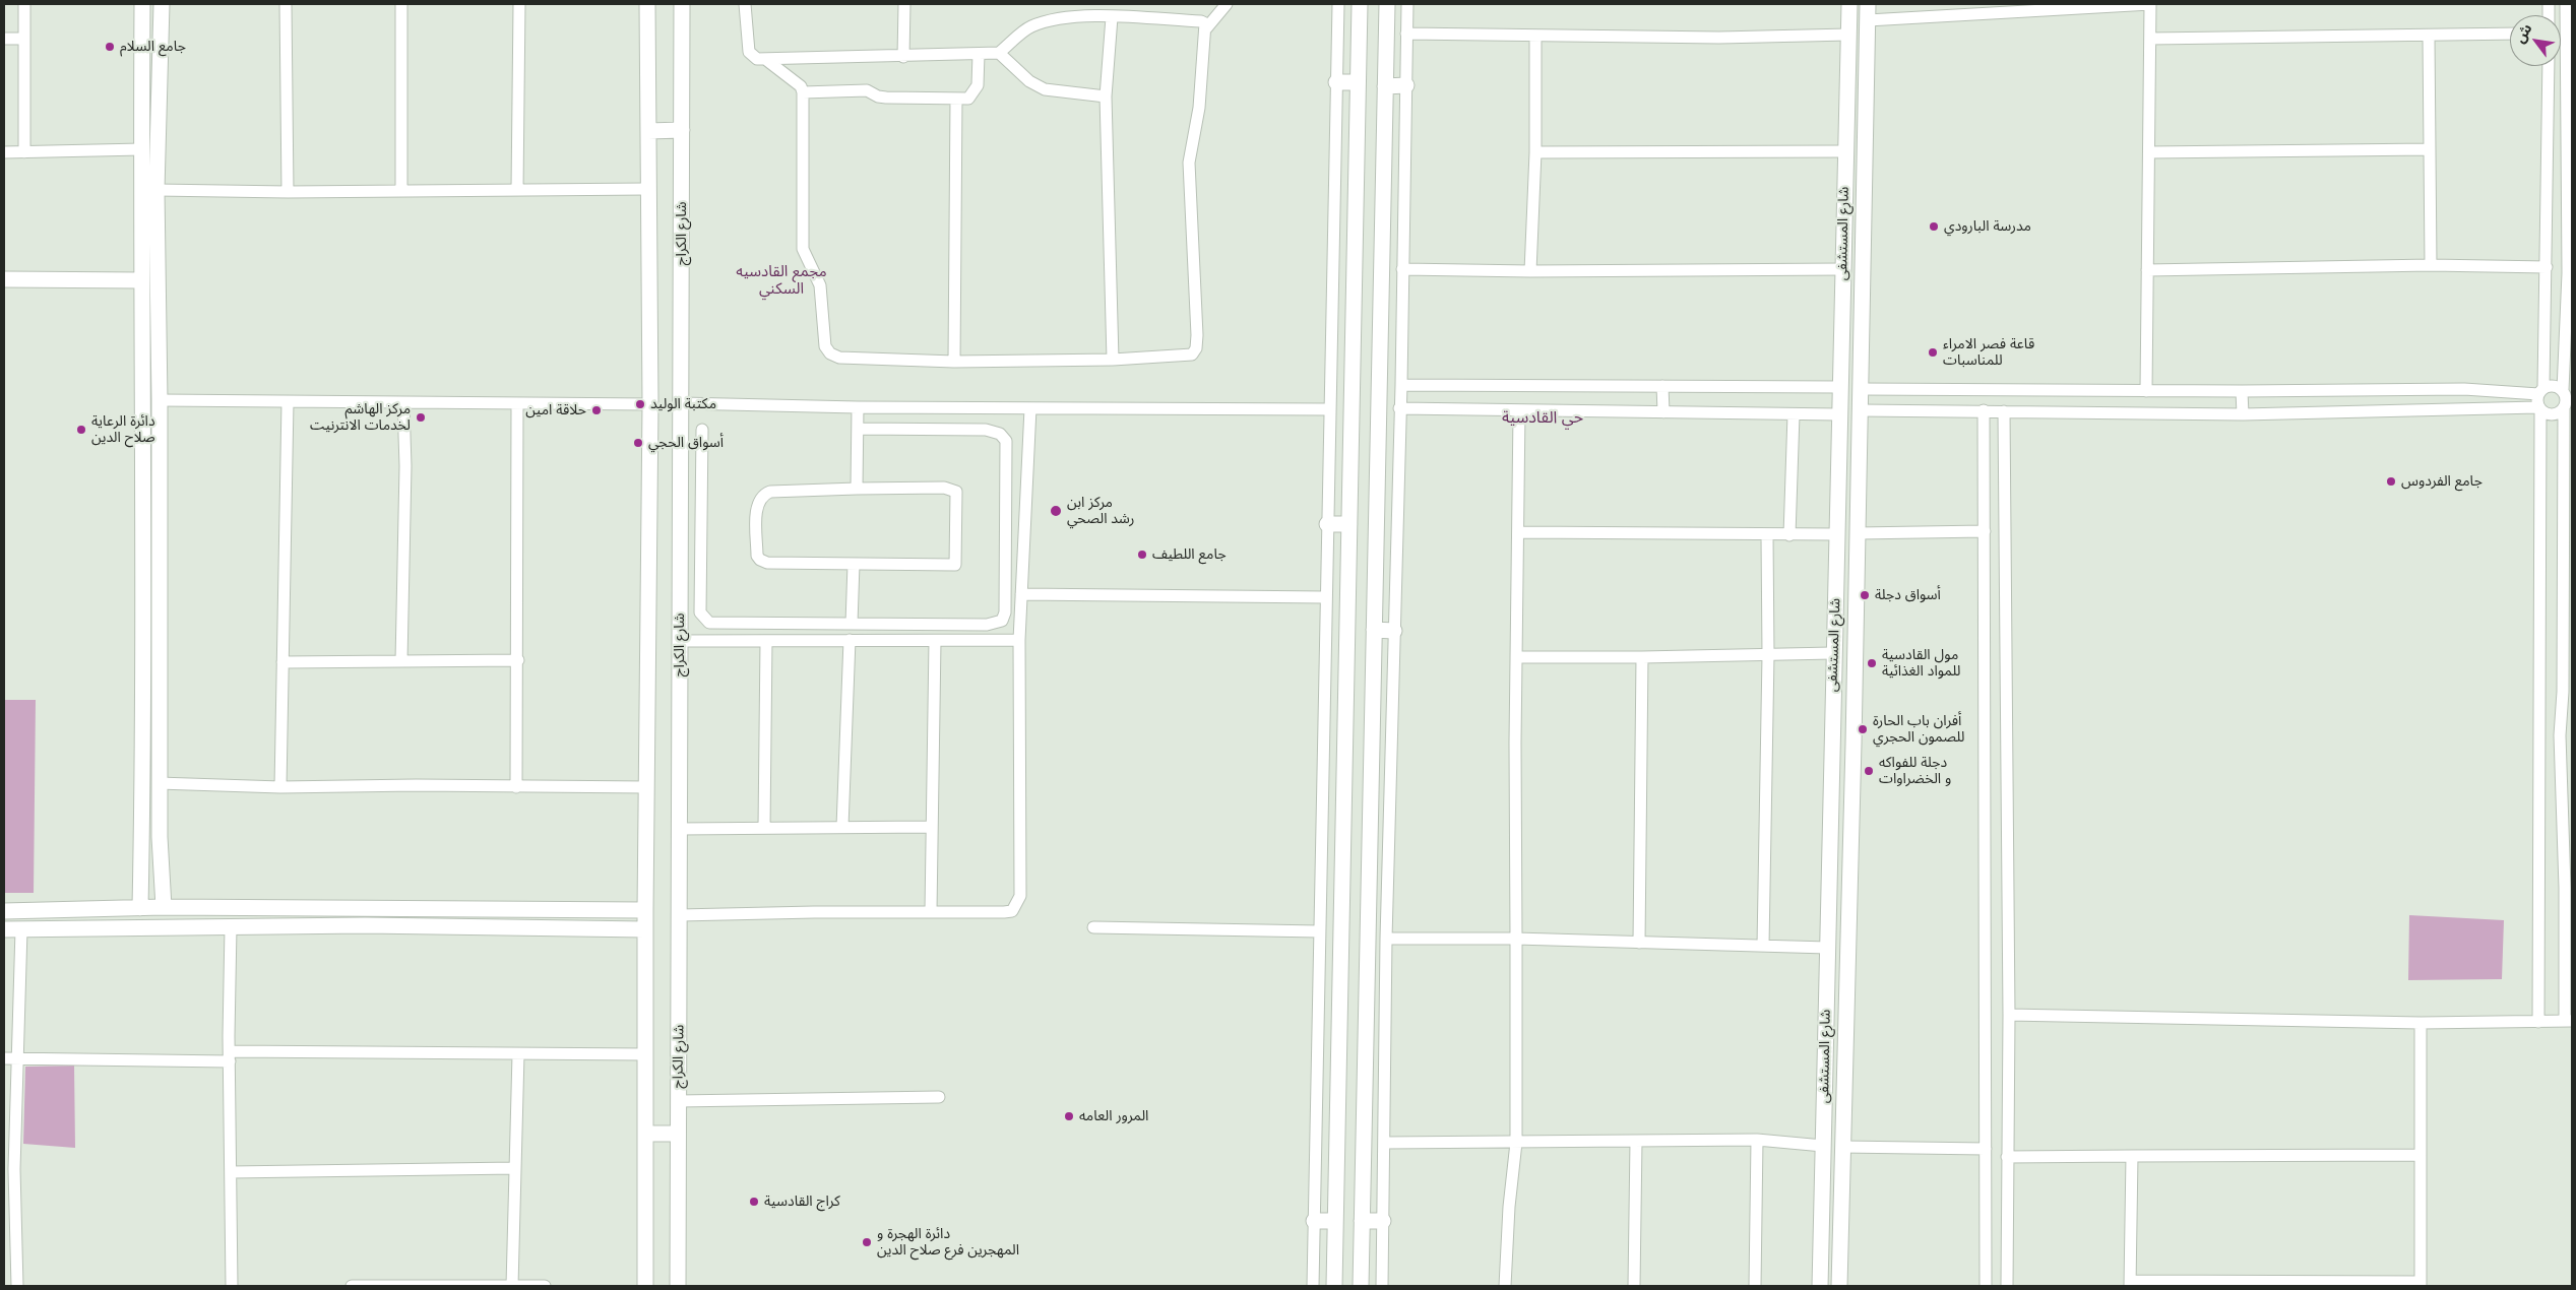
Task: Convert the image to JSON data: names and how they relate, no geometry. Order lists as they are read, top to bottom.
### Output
{
  "streets": {
    "street": ["شارع الكراج", "شارع المستشفى"]
  },
  "districts": ["مجمع القادسيه السكني", "حي القادسية"],
  "places": [
    "جامع السلام",
    "مدرسة البارودي",
    "قاعة فصر الامراء للمناسبات",
    "مكتبة الوليد",
    "حلاقة امين",
    "مركز الهاشم لخدمات الانترنيت",
    "دائرة الرعاية صلاح الدين",
    "أسواق الحجي",
    "جامع الفردوس",
    "مركز ابن رشد الصحي",
    "جامع اللطیف",
    "أسواق دجلة",
    "مول القادسية للمواد الغذائية",
    "أفران باب الحارة للصمون الحجري",
    "دجلة للفواكه و الخضراوات",
    "المرور العامه",
    "كراج القادسية",
    "دائرة الهجرة و المهجرين فرع صلاح الدين"
  ],
  "north": "top left"
}
